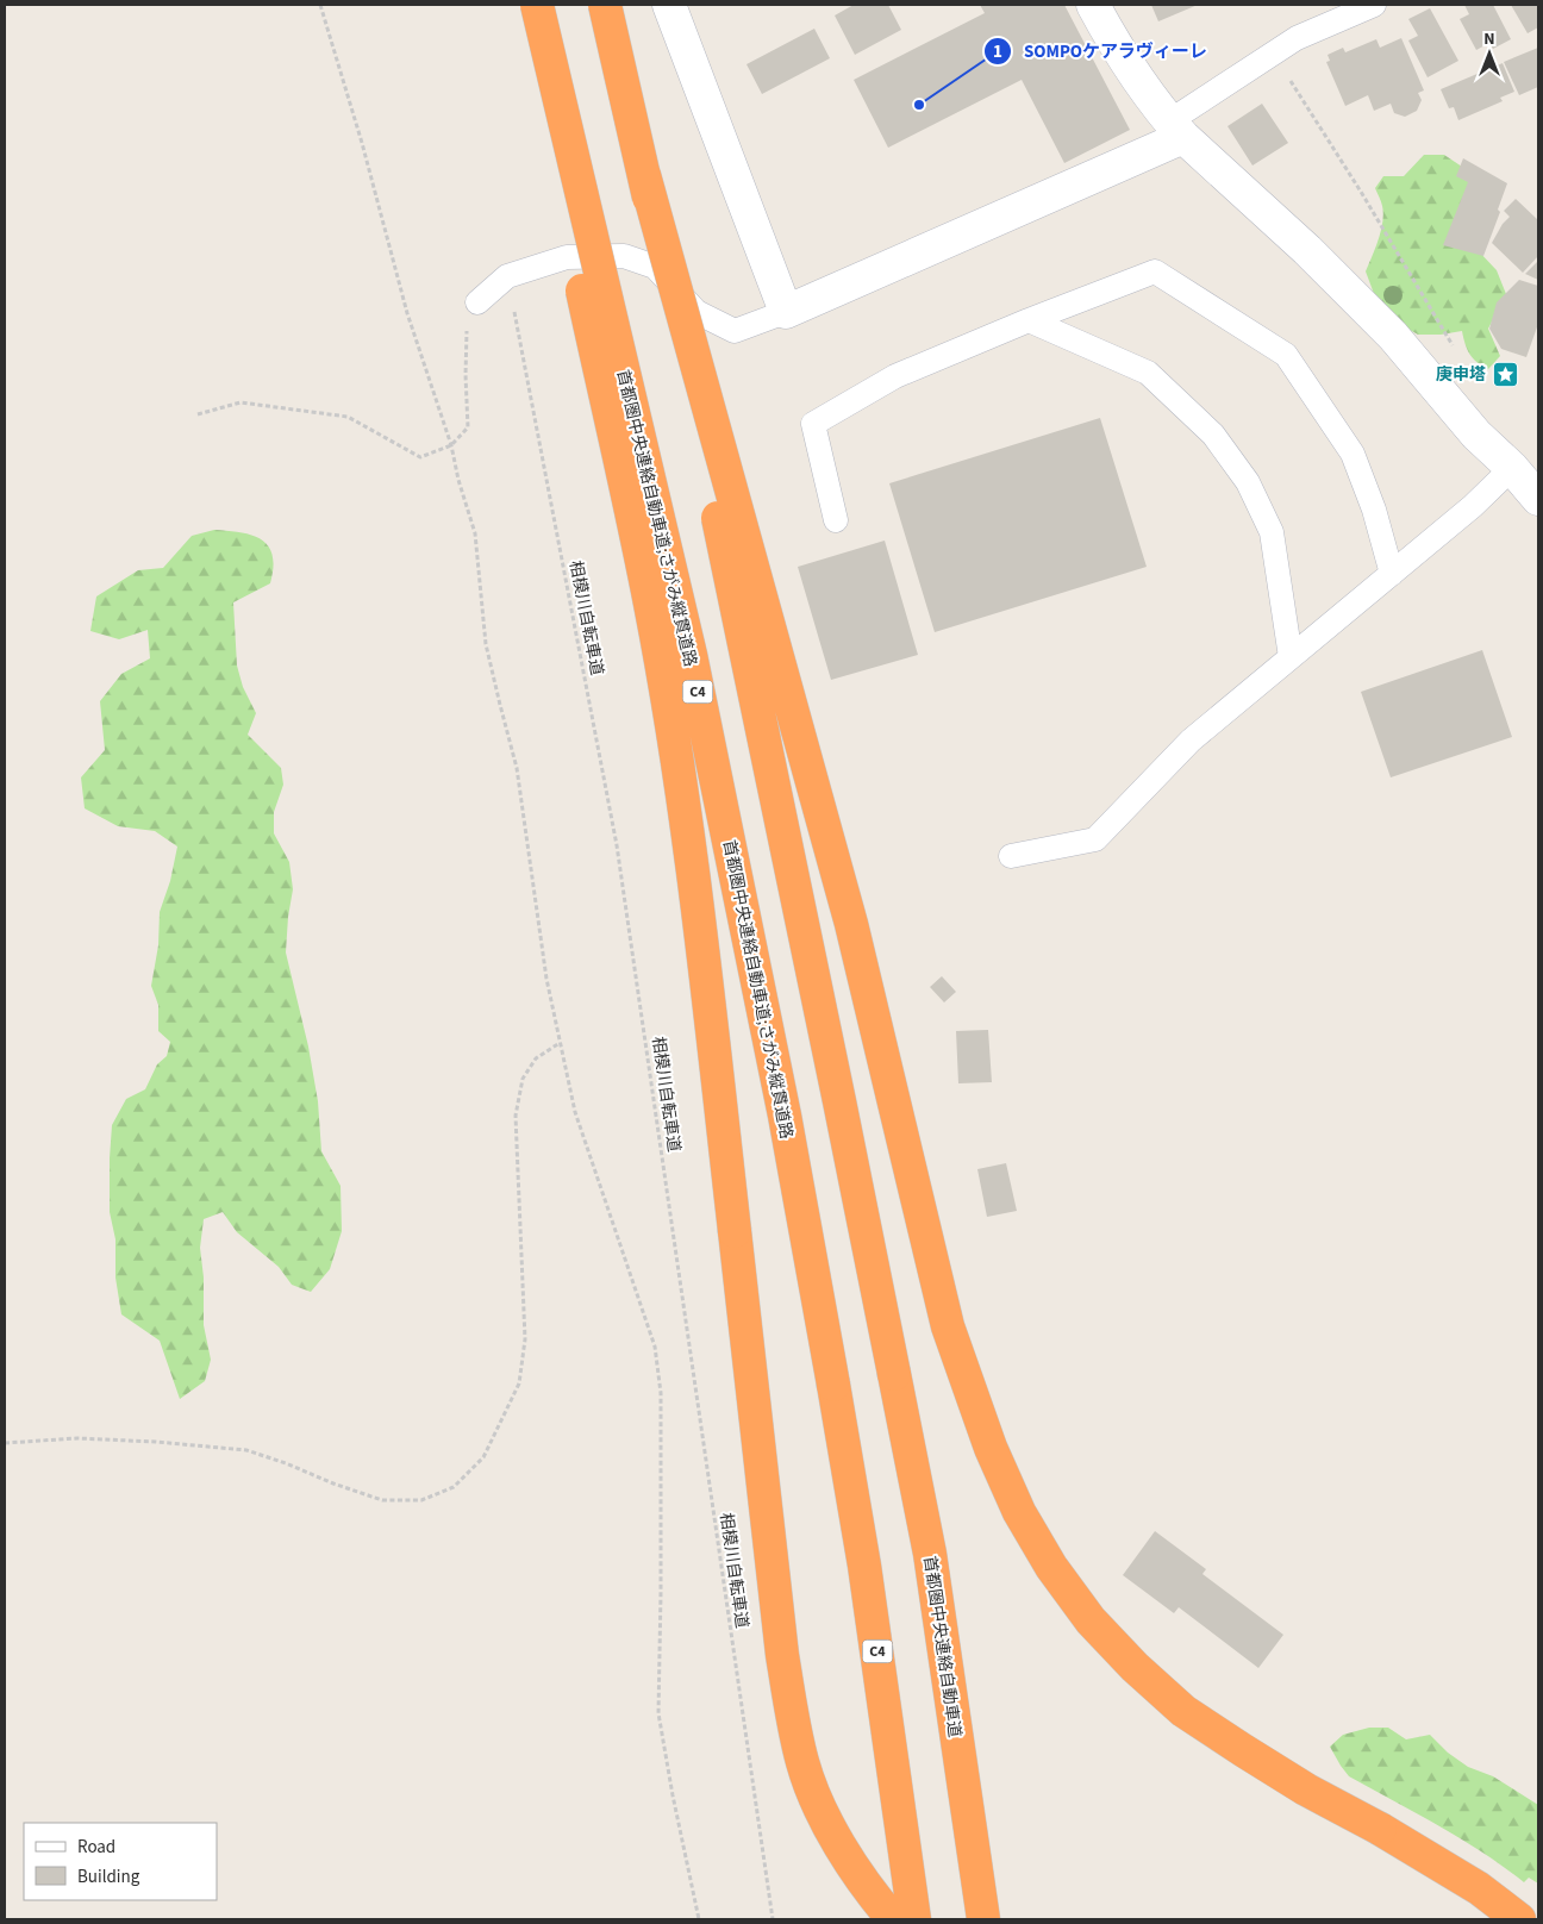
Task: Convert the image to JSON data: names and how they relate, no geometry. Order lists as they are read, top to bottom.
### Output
{
  "streets": {
    "highway": ["首都圏中央連絡自動車道;さがみ縦貫道路", "C4", "首都圏中央連絡自動車道"],
    "path": ["相模川自転車道"]
  },
  "places": {
    "other": ["SOMPOケアラヴィーレ"],
    "place": ["庚申塔"]
  },
  "legend": ["Road", "Building"],
  "north": "top"
}
